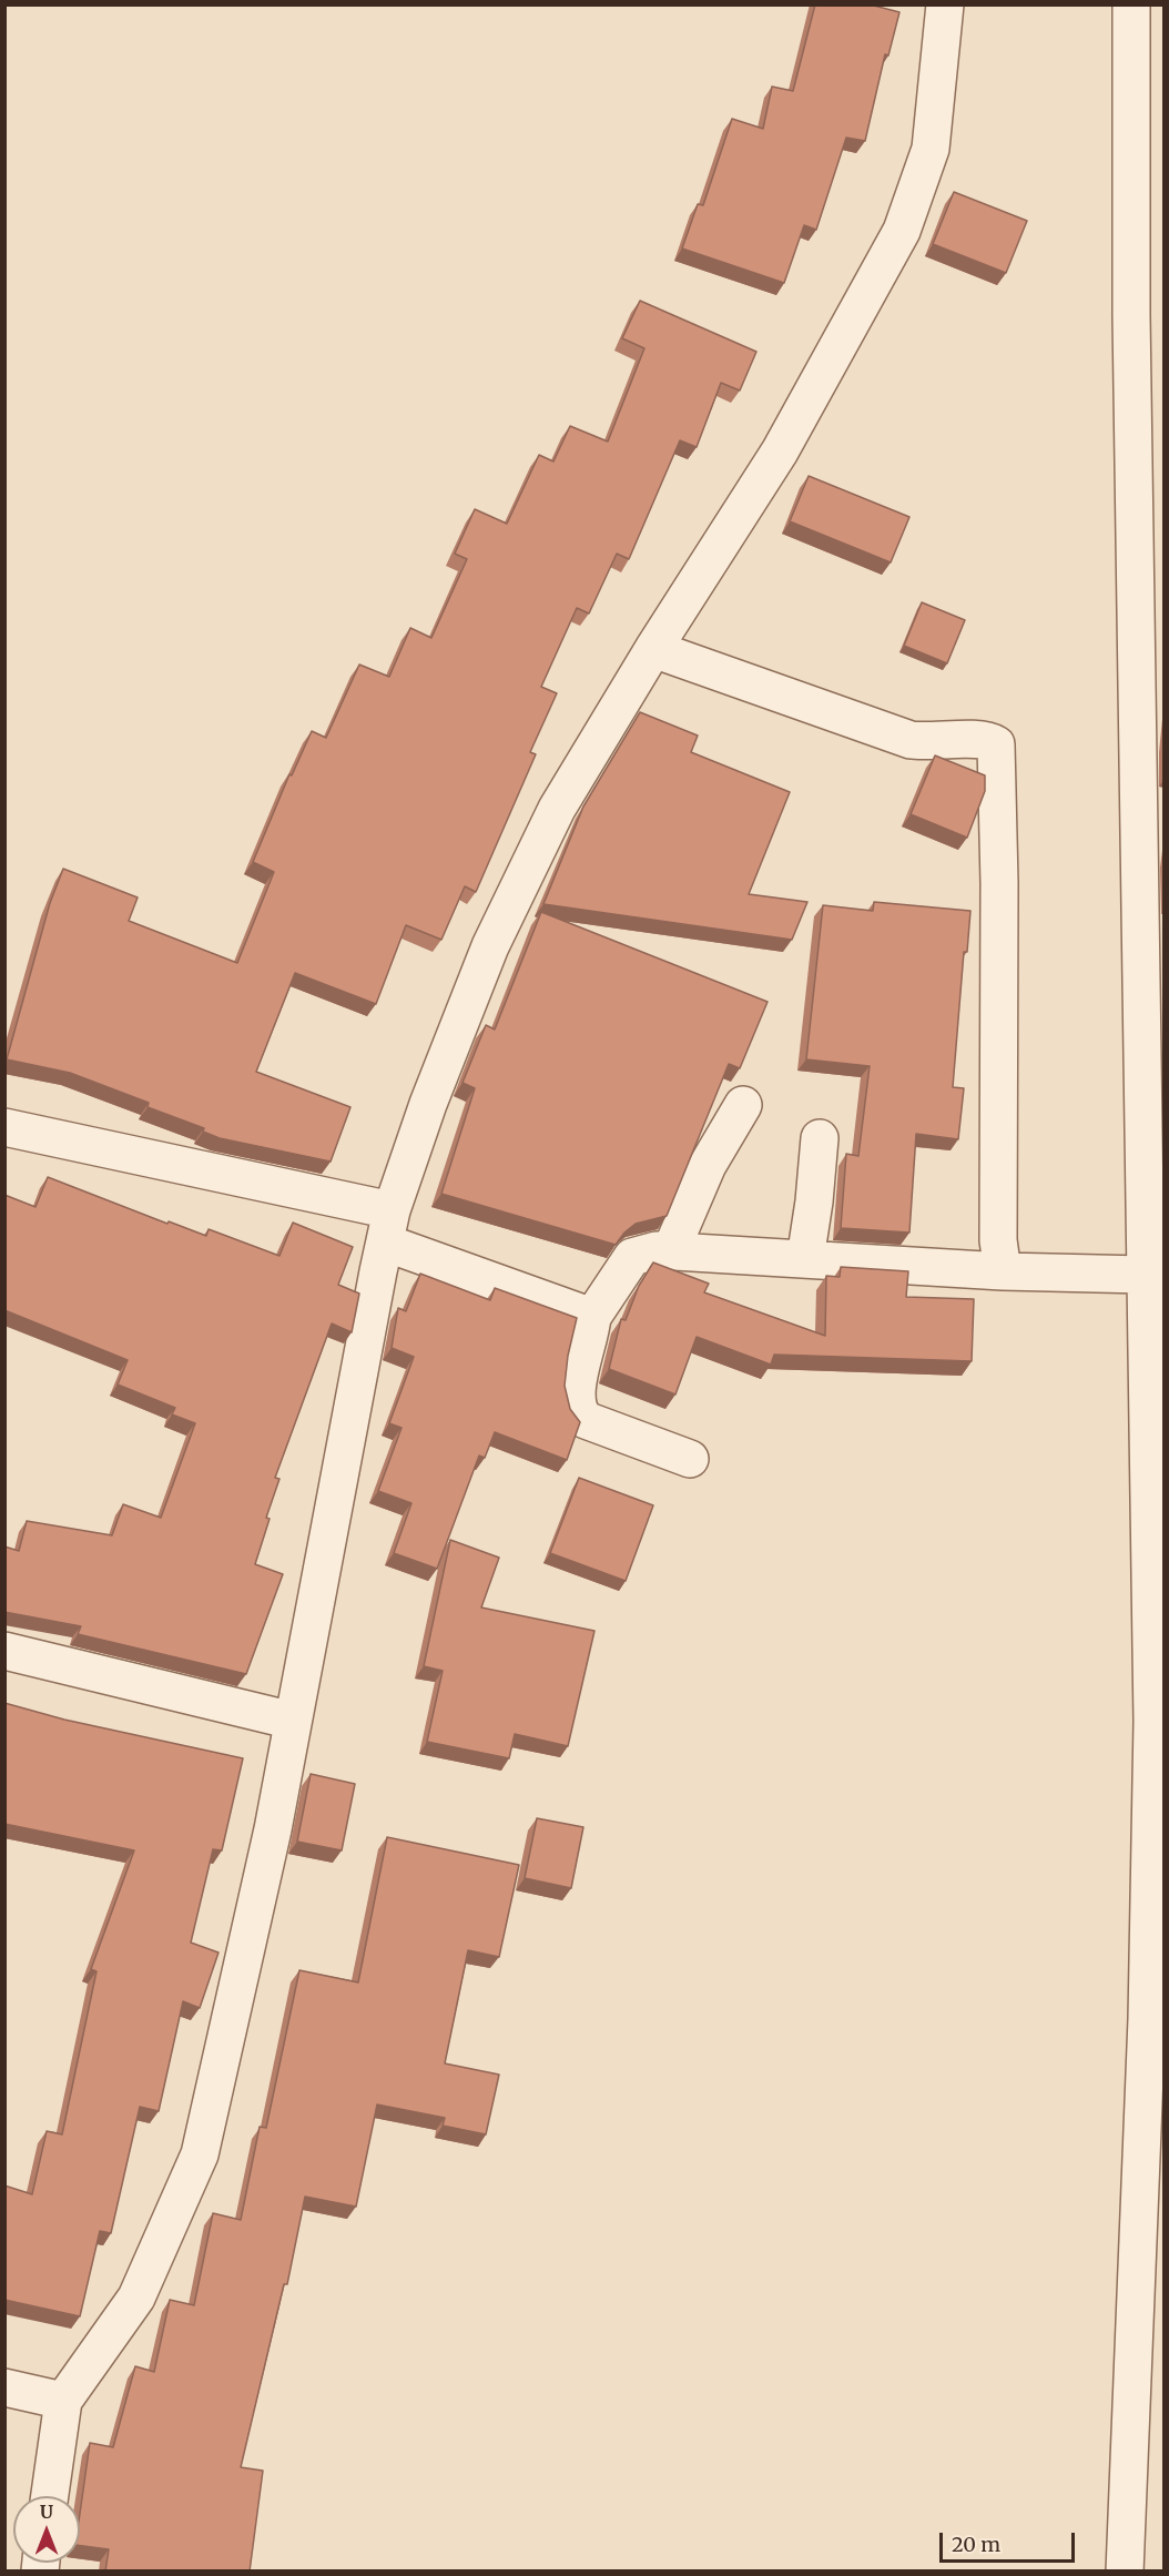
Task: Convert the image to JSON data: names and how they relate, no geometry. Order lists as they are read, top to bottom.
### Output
{
  "scale_bar": "20 m",
  "north": "top"
}
